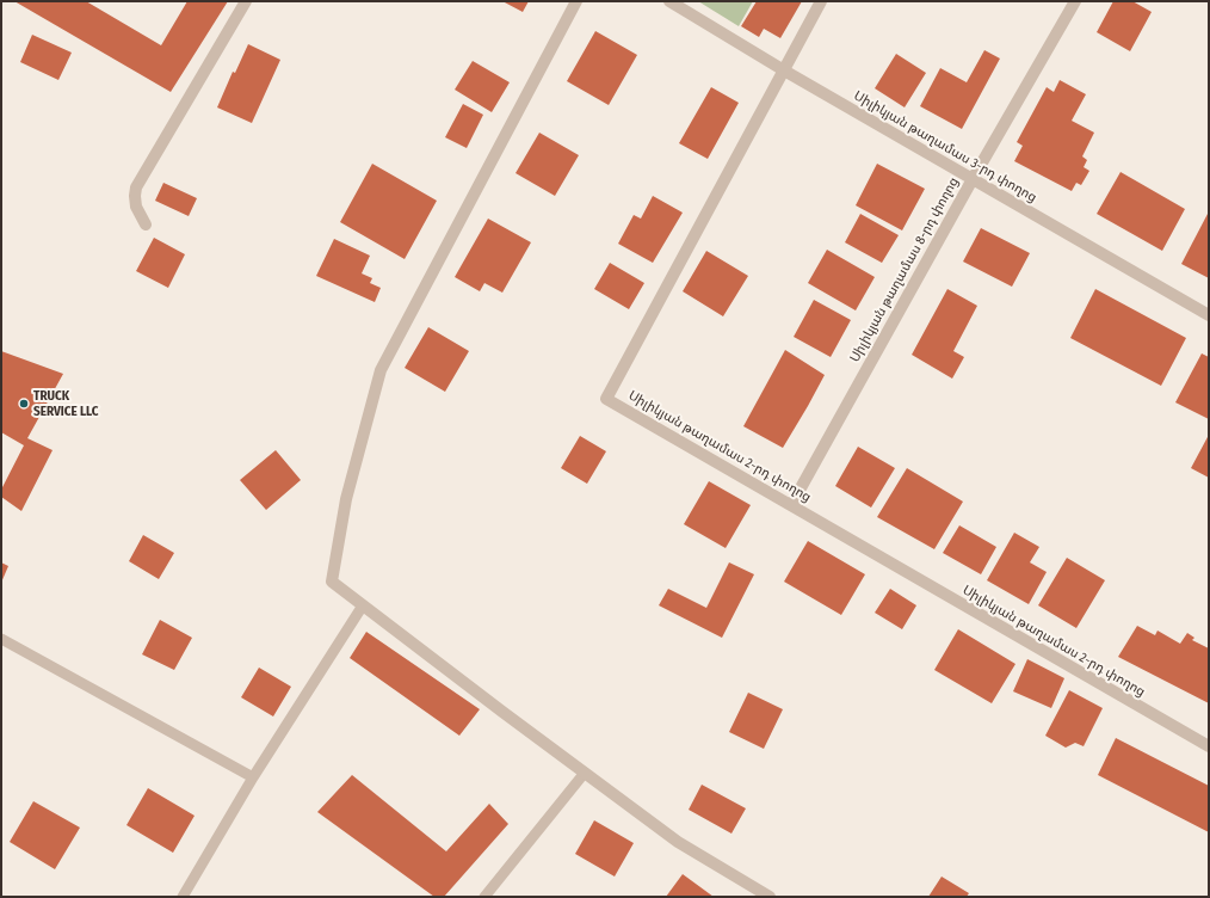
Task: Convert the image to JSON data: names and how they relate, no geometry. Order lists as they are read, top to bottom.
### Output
{
  "streets": {
    "street": ["Սիլիկյան թաղամաս 3-րդ փողոց", "Սիլիկյան թաղամաս 8-րդ փողոց", "Սիլիկյան թաղամաս 2-րդ փողոց"]
  },
  "crossings": [
    ["Սիլիկյան թաղամաս 3-րդ փողոց", "Սիլիկյան թաղամաս 8-րդ փողոց"],
    ["Սիլիկյան թաղամաս 3-րդ փողոց", "Սիլիկյան թաղամաս 2-րդ փողոց"],
    ["Սիլիկյան թաղամաս 8-րդ փողոց", "Սիլիկյան թաղամաս 2-րդ փողոց"]
  ],
  "places": ["TRUCK SERVICE LLC"]
}
